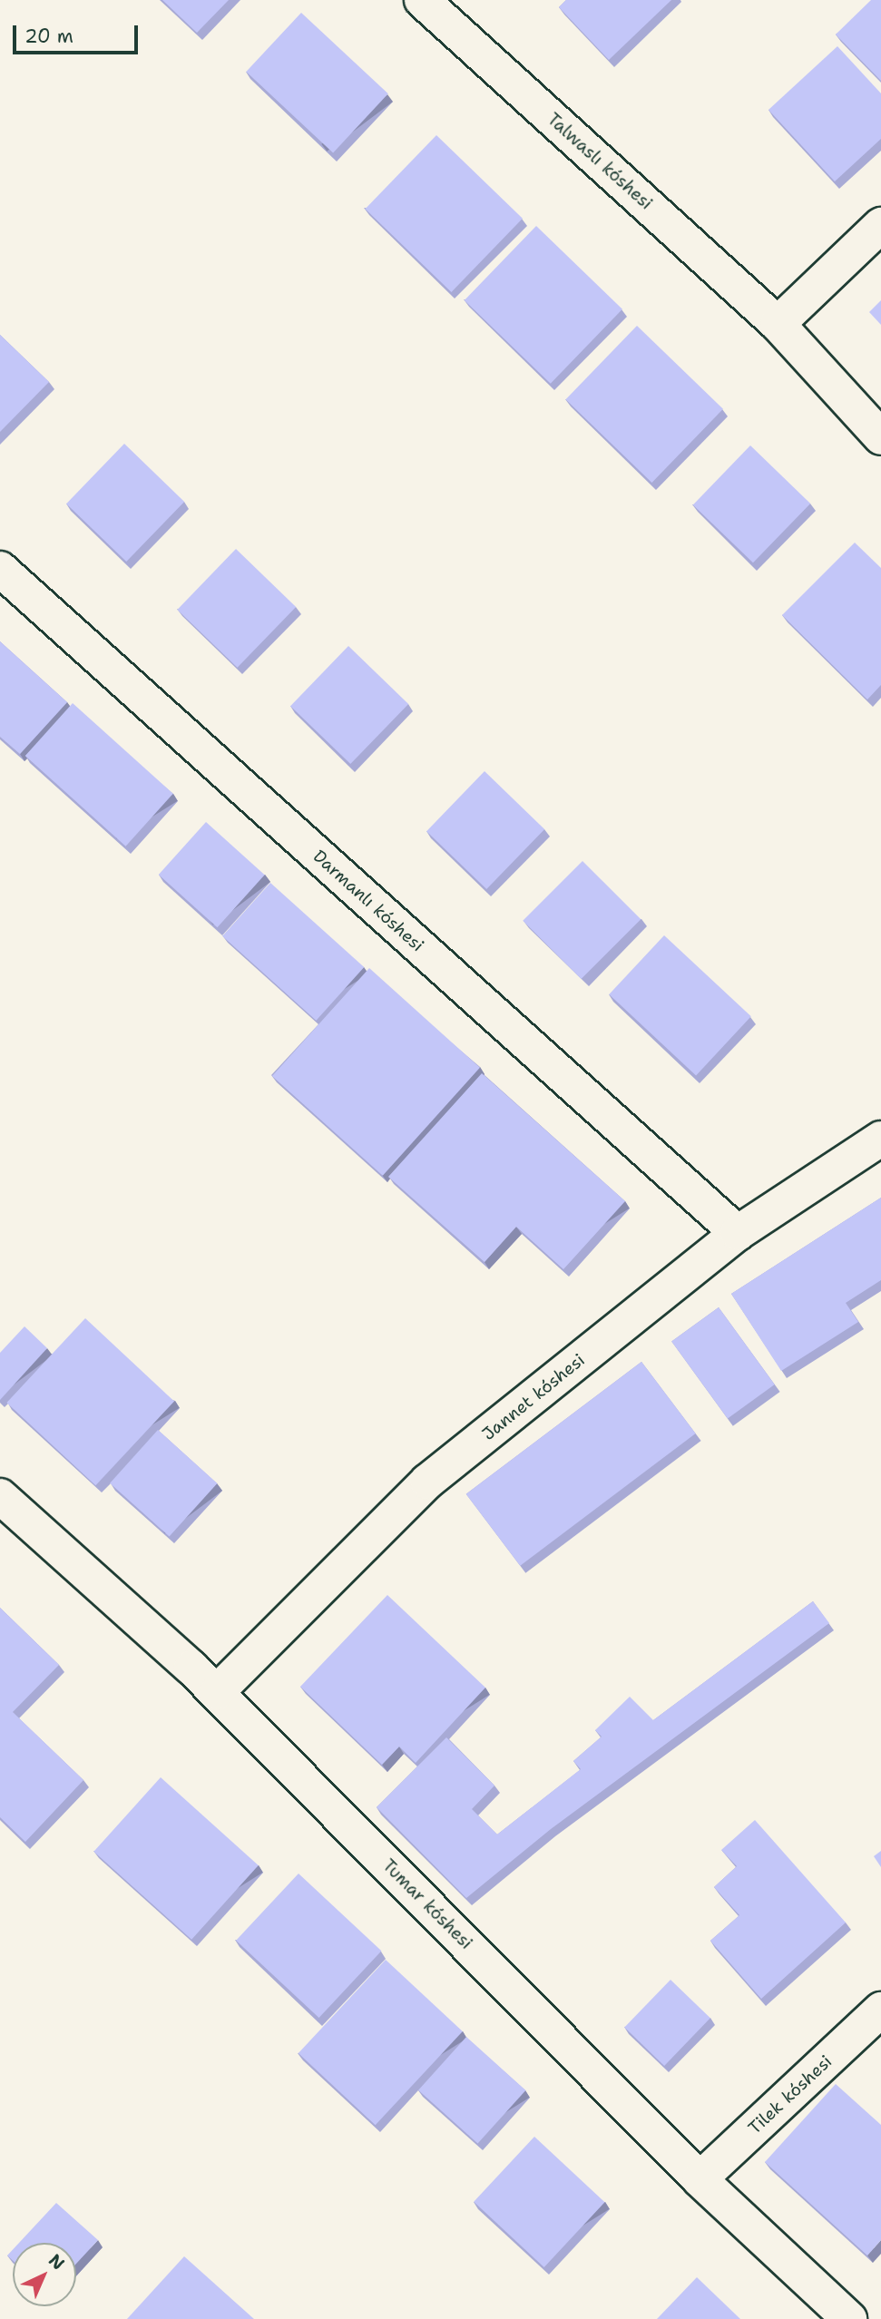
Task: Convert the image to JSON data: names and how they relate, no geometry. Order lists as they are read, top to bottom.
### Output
{
  "streets": {
    "street": [
      "Talwaslı kóshesi",
      "Darmanlı kóshesi",
      "Jannet kóshesi",
      "Tumar kóshesi",
      "Tilek kóshesi"
    ]
  },
  "crossings": [
    ["Darmanlı kóshesi", "Jannet kóshesi"],
    ["Jannet kóshesi", "Tumar kóshesi"],
    ["Tumar kóshesi", "Tilek kóshesi"]
  ],
  "scale_bar": "20 m",
  "north": "top right"
}
